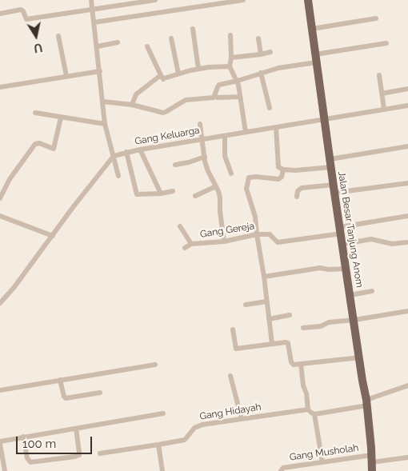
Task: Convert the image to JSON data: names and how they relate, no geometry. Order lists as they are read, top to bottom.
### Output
{
  "streets": {
    "main road": ["Jalan Besar Tanjung Anom"],
    "street": [
      "Gang Keluarga",
      "Gang Gereja",
      "Gang Hidayah",
      "Gang Musholah"
    ]
  },
  "crossings": [
    ["Gang Keluarga", "Jalan Besar Tanjung Anom"],
    ["Jalan Besar Tanjung Anom", "Gang Gereja"],
    ["Jalan Besar Tanjung Anom", "Gang Musholah"]
  ],
  "scale_bar": "100 m",
  "north": "bottom"
}
